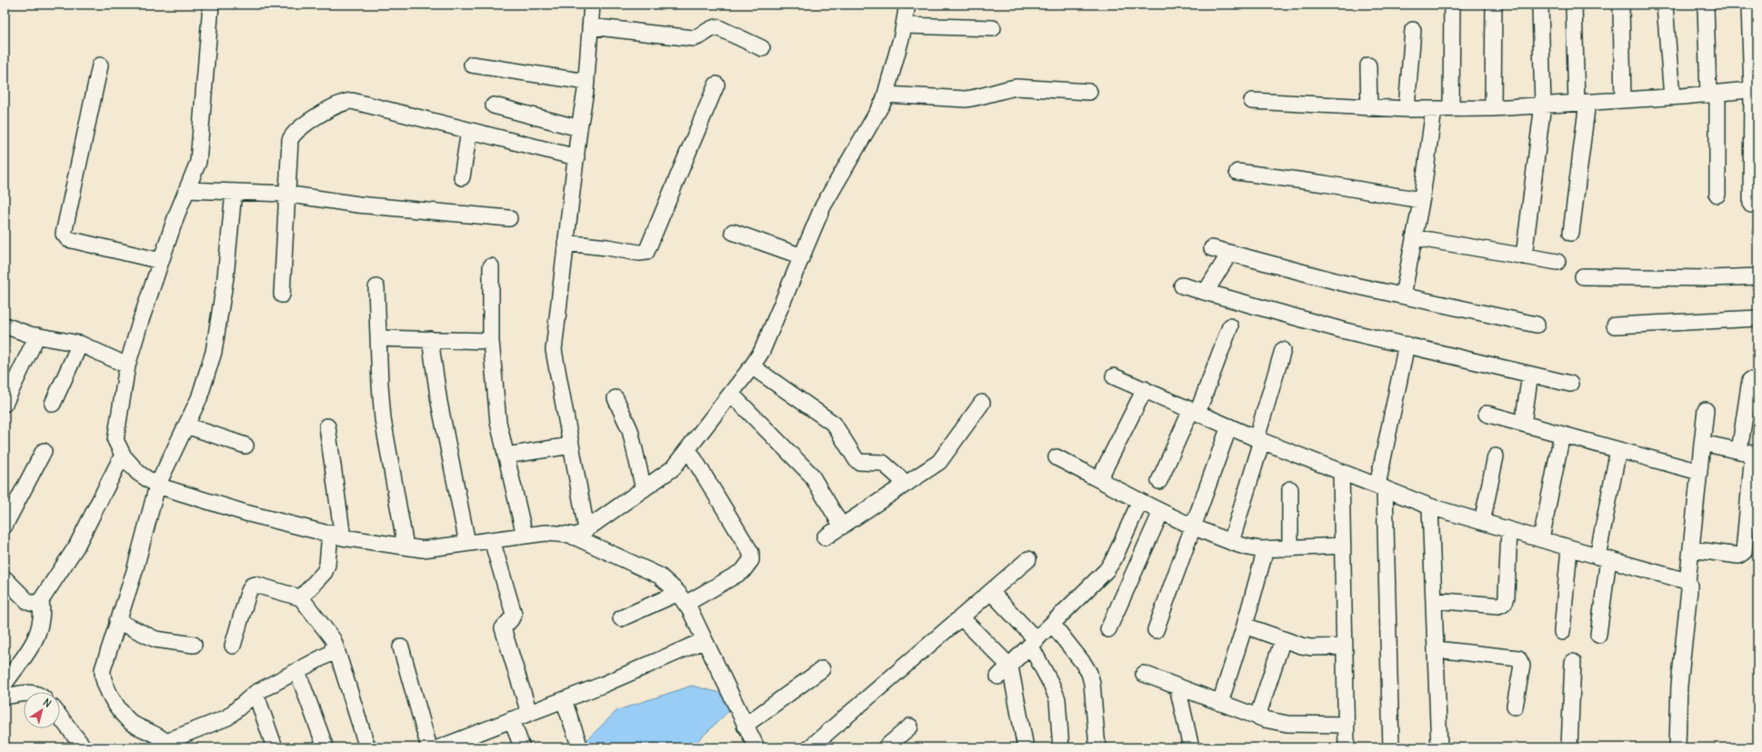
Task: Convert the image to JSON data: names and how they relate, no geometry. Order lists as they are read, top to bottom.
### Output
{
  "north": "top right"
}
